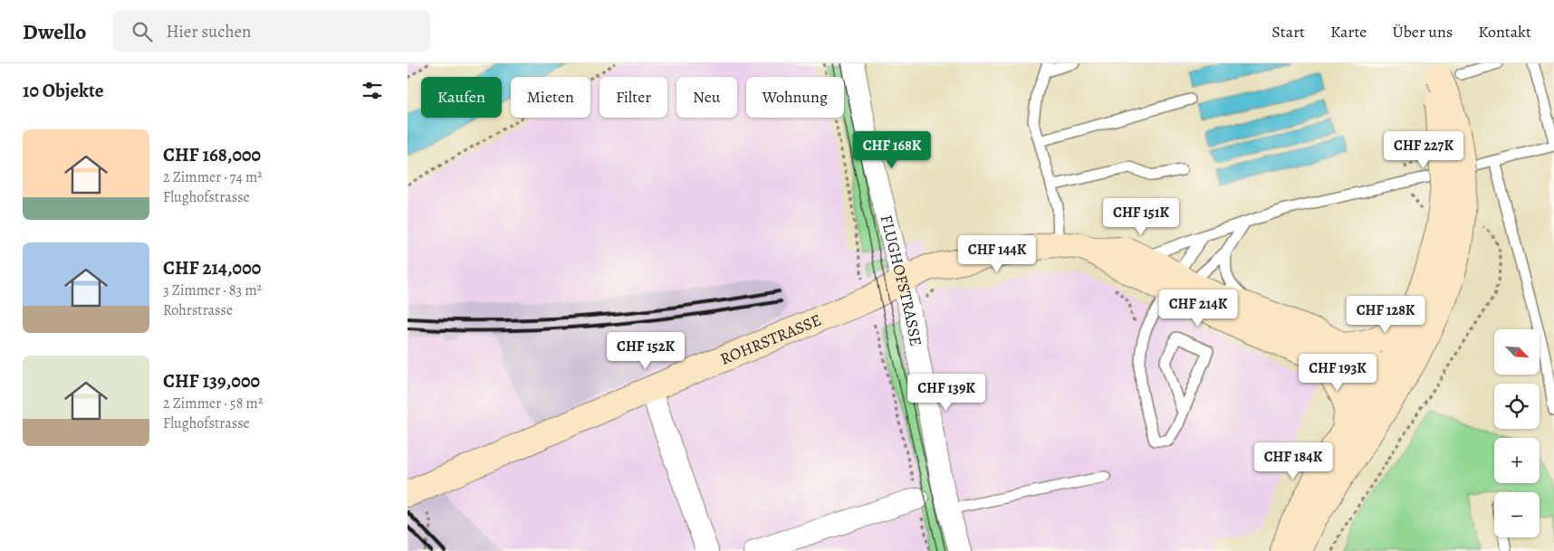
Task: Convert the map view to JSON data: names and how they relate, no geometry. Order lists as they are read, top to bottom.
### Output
{
  "streets": {
    "main road": ["ROHRSTRASSE"],
    "street": ["FLUGHOFSTRASSE"]
  },
  "crossings": [
    ["FLUGHOFSTRASSE", "ROHRSTRASSE"]
  ],
  "north": "bottom right",
  "page": {
    "header": "Dwello",
    "search": "Hier suchen",
    "nav": [
      "Start",
      "Karte",
      "Über uns",
      "Kontakt"
    ],
    "heading": "10 Objekte",
    "chip": [
      "Kaufen",
      "Mieten",
      "Filter",
      "Neu",
      "Wohnung"
    ],
    "list": [
      {
        "name": "CHF 168,000",
        "note": "2 Zimmer · 74 m² · Flughofstrasse"
      },
      {
        "name": "CHF 214,000",
        "note": "3 Zimmer · 83 m² · Rohrstrasse"
      },
      {
        "name": "CHF 139,000",
        "note": "2 Zimmer · 58 m² · Flughofstrasse"
      }
    ],
    "price": [
      "CHF 168K",
      "CHF 227K",
      "CHF 151K",
      "CHF 144K",
      "CHF 214K",
      "CHF 128K",
      "CHF 152K",
      "CHF 193K",
      "CHF 139K",
      "CHF 184K"
    ],
    "map_buttons": ["+", "−"]
  }
}
